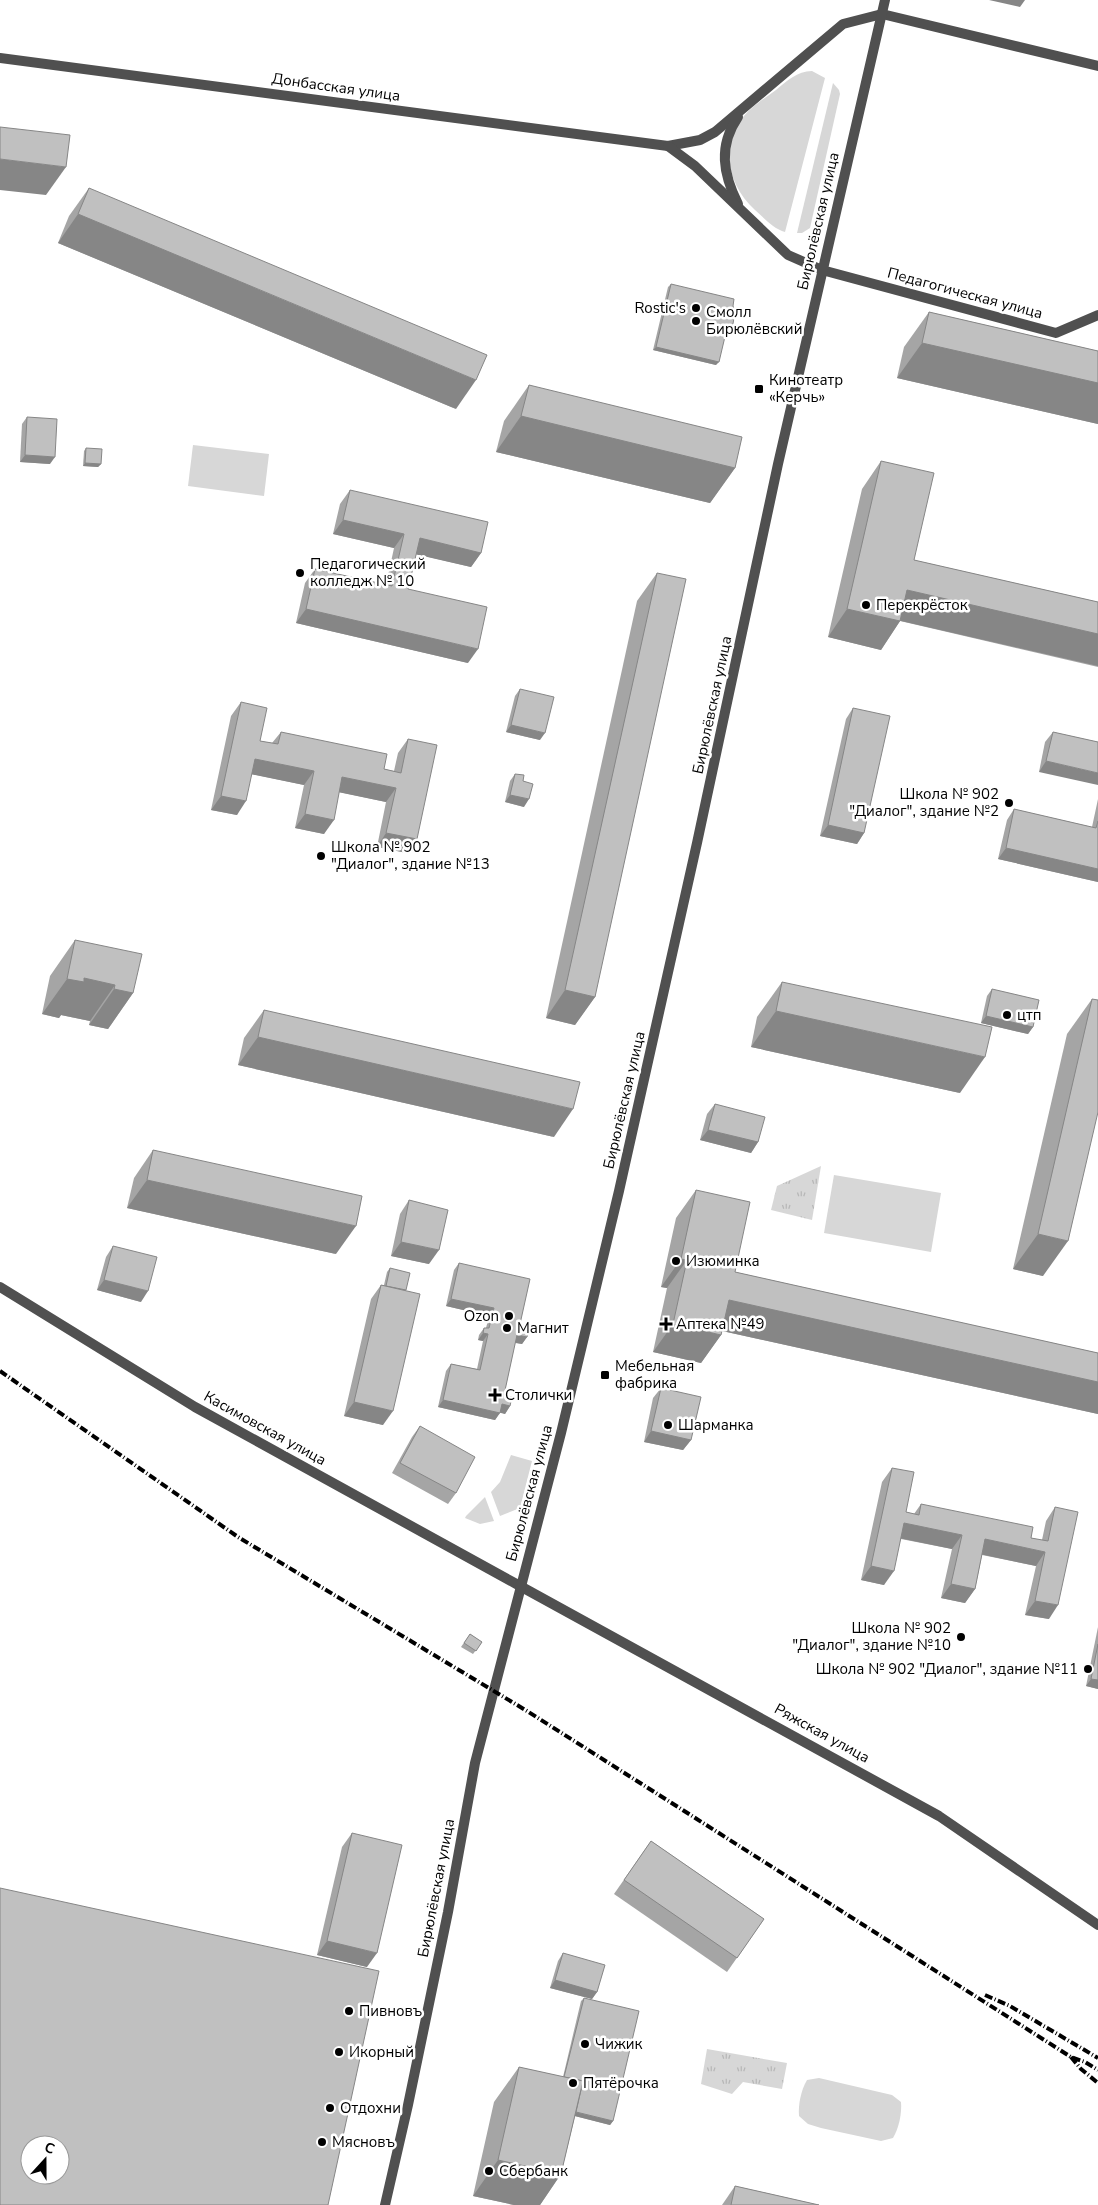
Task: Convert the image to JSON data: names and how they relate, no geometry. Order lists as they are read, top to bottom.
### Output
{
  "streets": {
    "street": [
      "Донбасская улица",
      "Бирюлёвская улица",
      "Педагогическая улица",
      "Касимовская улица",
      "Ряжская улица"
    ]
  },
  "crossings": [
    ["Донбасская улица", "Педагогическая улица"],
    ["Бирюлёвская улица", "Педагогическая улица"],
    ["Бирюлёвская улица", "Касимовская улица"],
    ["Бирюлёвская улица", "Ряжская улица"],
    ["Касимовская улица", "Ряжская улица"]
  ],
  "places": {
    "other": [
      "Rostic's",
      "Смолл Бирюлёвский",
      "Педагогический колледж № 10",
      "Перекрёсток",
      "Школа № 902 \"Диалог\", здание №2",
      "Школа № 902 \"Диалог\", здание №13",
      "цтп",
      "Изюминка",
      "Ozon",
      "Магнит",
      "Шарманка",
      "Школа № 902 \"Диалог\", здание №10",
      "Школа № 902 \"Диалог\", здание №11",
      "Пивновъ",
      "Чижик",
      "Икорный",
      "Пятёрочка",
      "Отдохни",
      "Мясновъ",
      "Сбербанк"
    ],
    "transit": ["Кинотеатр «Керчь»", "Мебельная фабрика"],
    "health": ["Аптека №49", "Столички"]
  },
  "north": "top"
}
